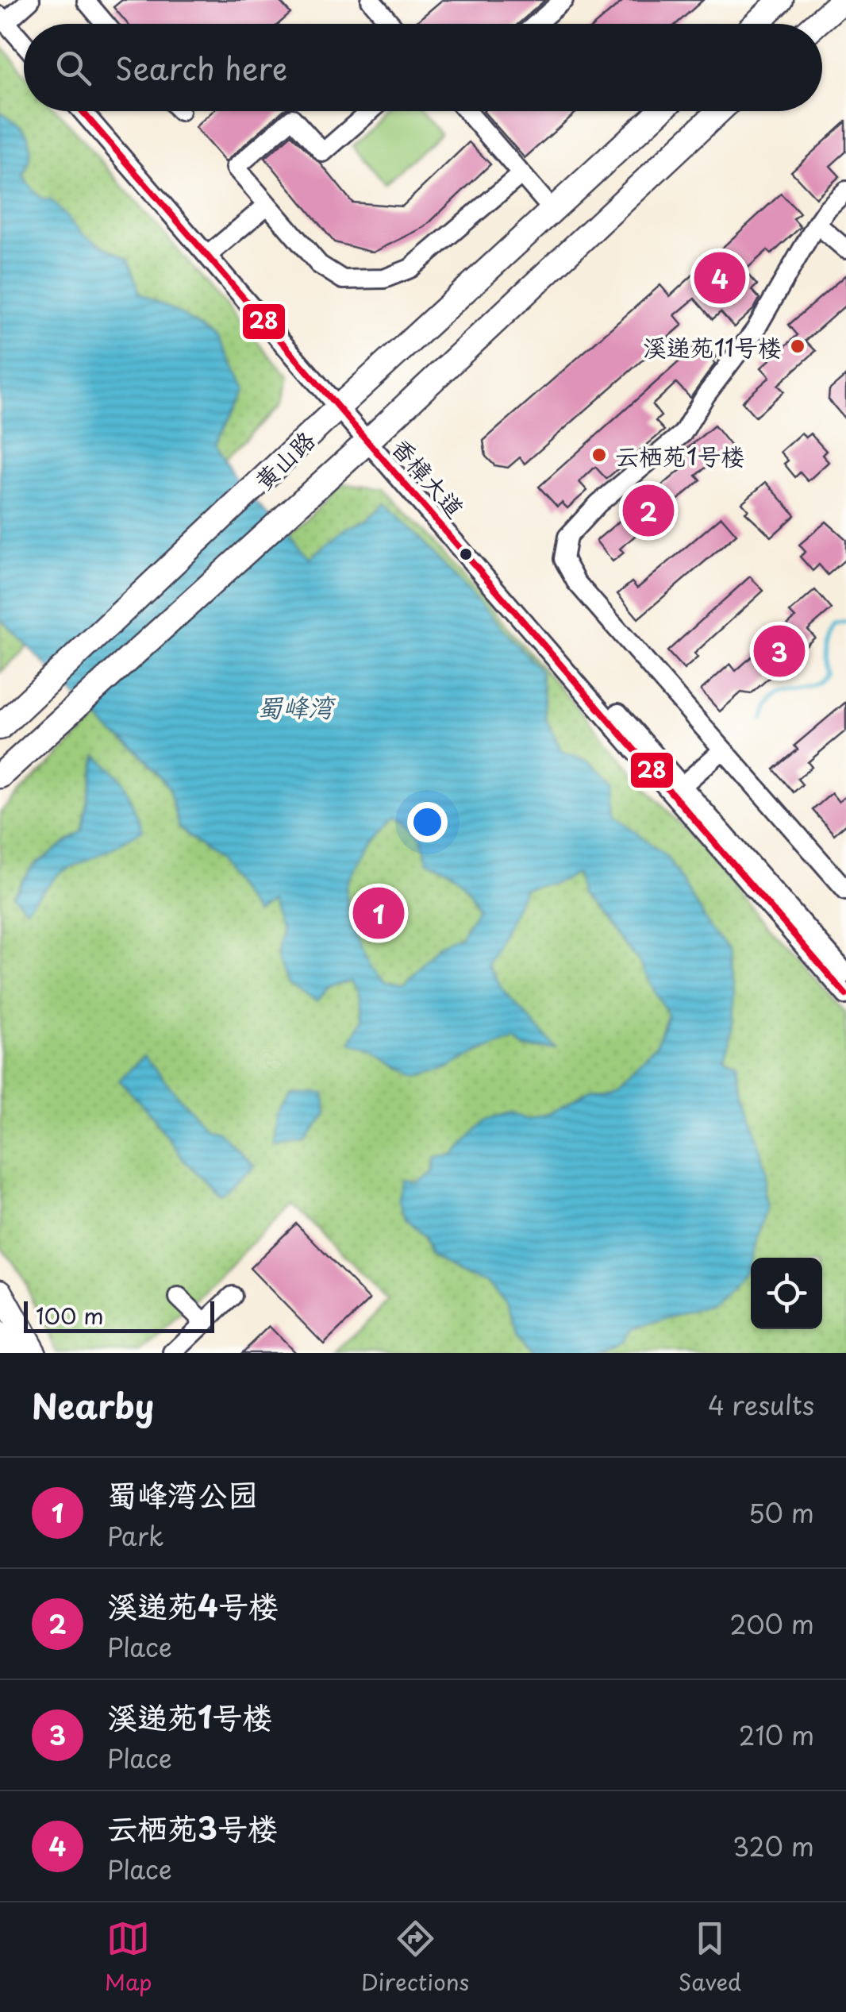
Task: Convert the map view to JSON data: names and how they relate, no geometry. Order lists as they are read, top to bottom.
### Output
{
  "streets": {
    "main road": ["黄山路"],
    "street": ["香樟大道"]
  },
  "crossings": [
    ["黄山路", "香樟大道"]
  ],
  "water": ["蜀峰湾"],
  "places": ["溪递苑11号楼", "云栖苑1号楼"],
  "lines": ["transit line 28"],
  "scale_bar": "100 m",
  "page": {
    "search": "Search here",
    "pins": [
      "4",
      "2",
      "3",
      "1"
    ],
    "scale": "100 m",
    "heading": ["Nearby", "4 results"],
    "list": [
      {
        "mark": "1",
        "name": "蜀峰湾公园",
        "note": "Park",
        "value": "50 m"
      },
      {
        "mark": "2",
        "name": "溪递苑4号楼",
        "note": "Place",
        "value": "200 m"
      },
      {
        "mark": "3",
        "name": "溪递苑1号楼",
        "note": "Place",
        "value": "210 m"
      },
      {
        "mark": "4",
        "name": "云栖苑3号楼",
        "note": "Place",
        "value": "320 m"
      }
    ],
    "nav": ["Map", "Directions", "Saved"]
  }
}
